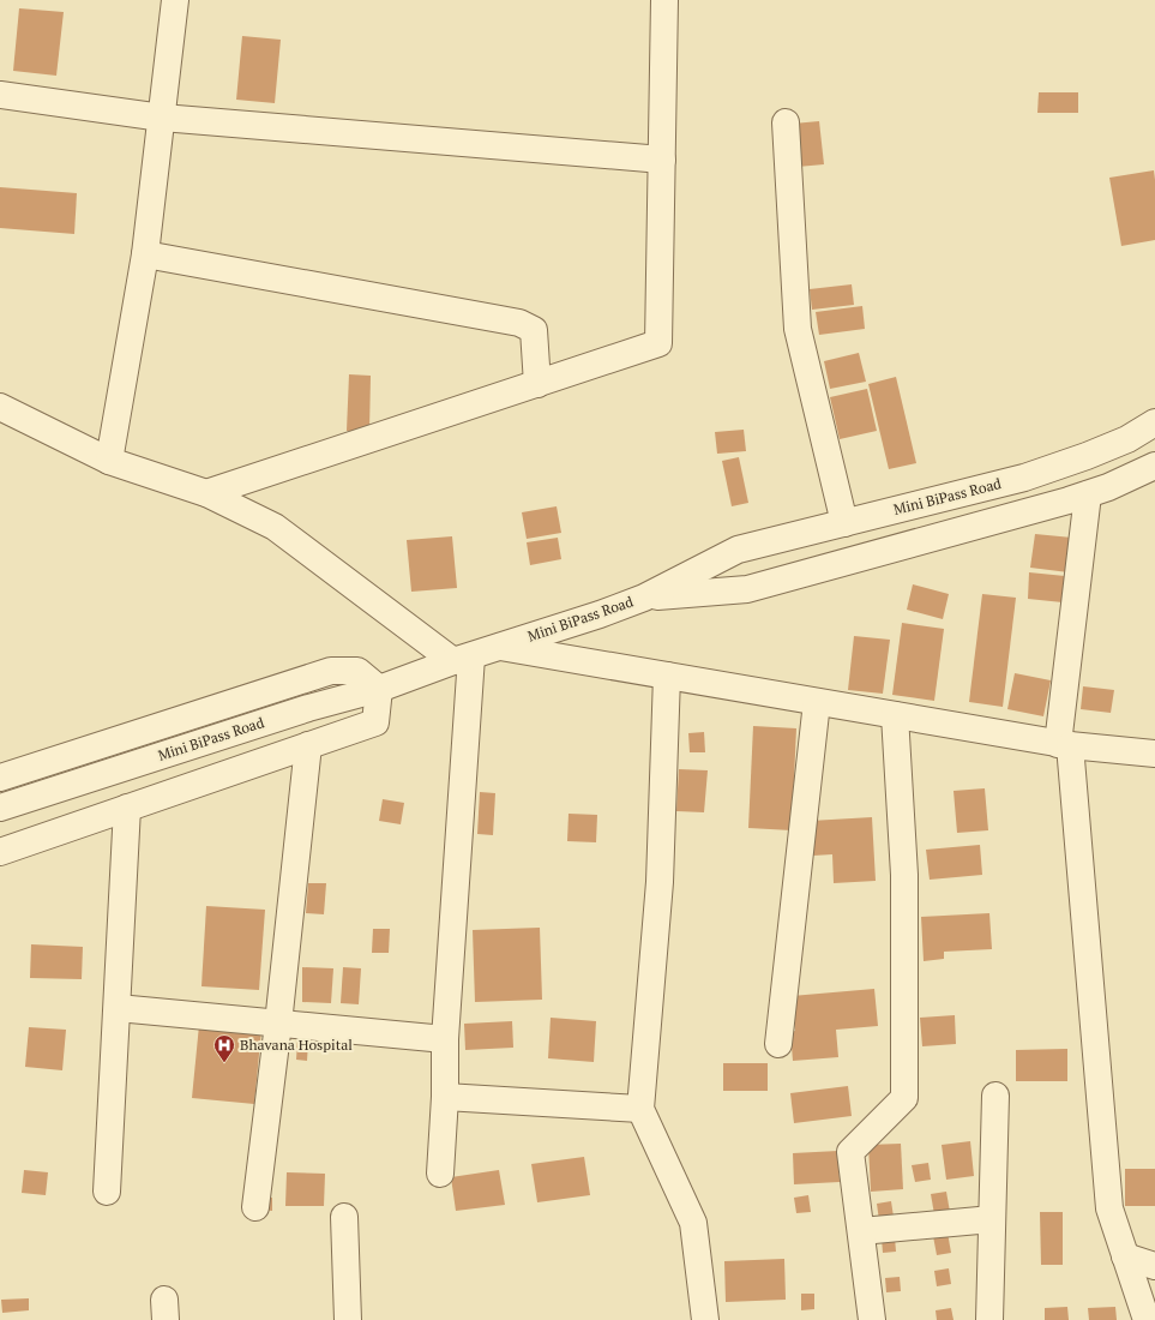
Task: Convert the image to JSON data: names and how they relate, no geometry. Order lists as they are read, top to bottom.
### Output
{
  "streets": {
    "street": ["Mini BiPass Road"]
  },
  "places": {
    "hospital": ["Bhavana Hospital"]
  }
}
